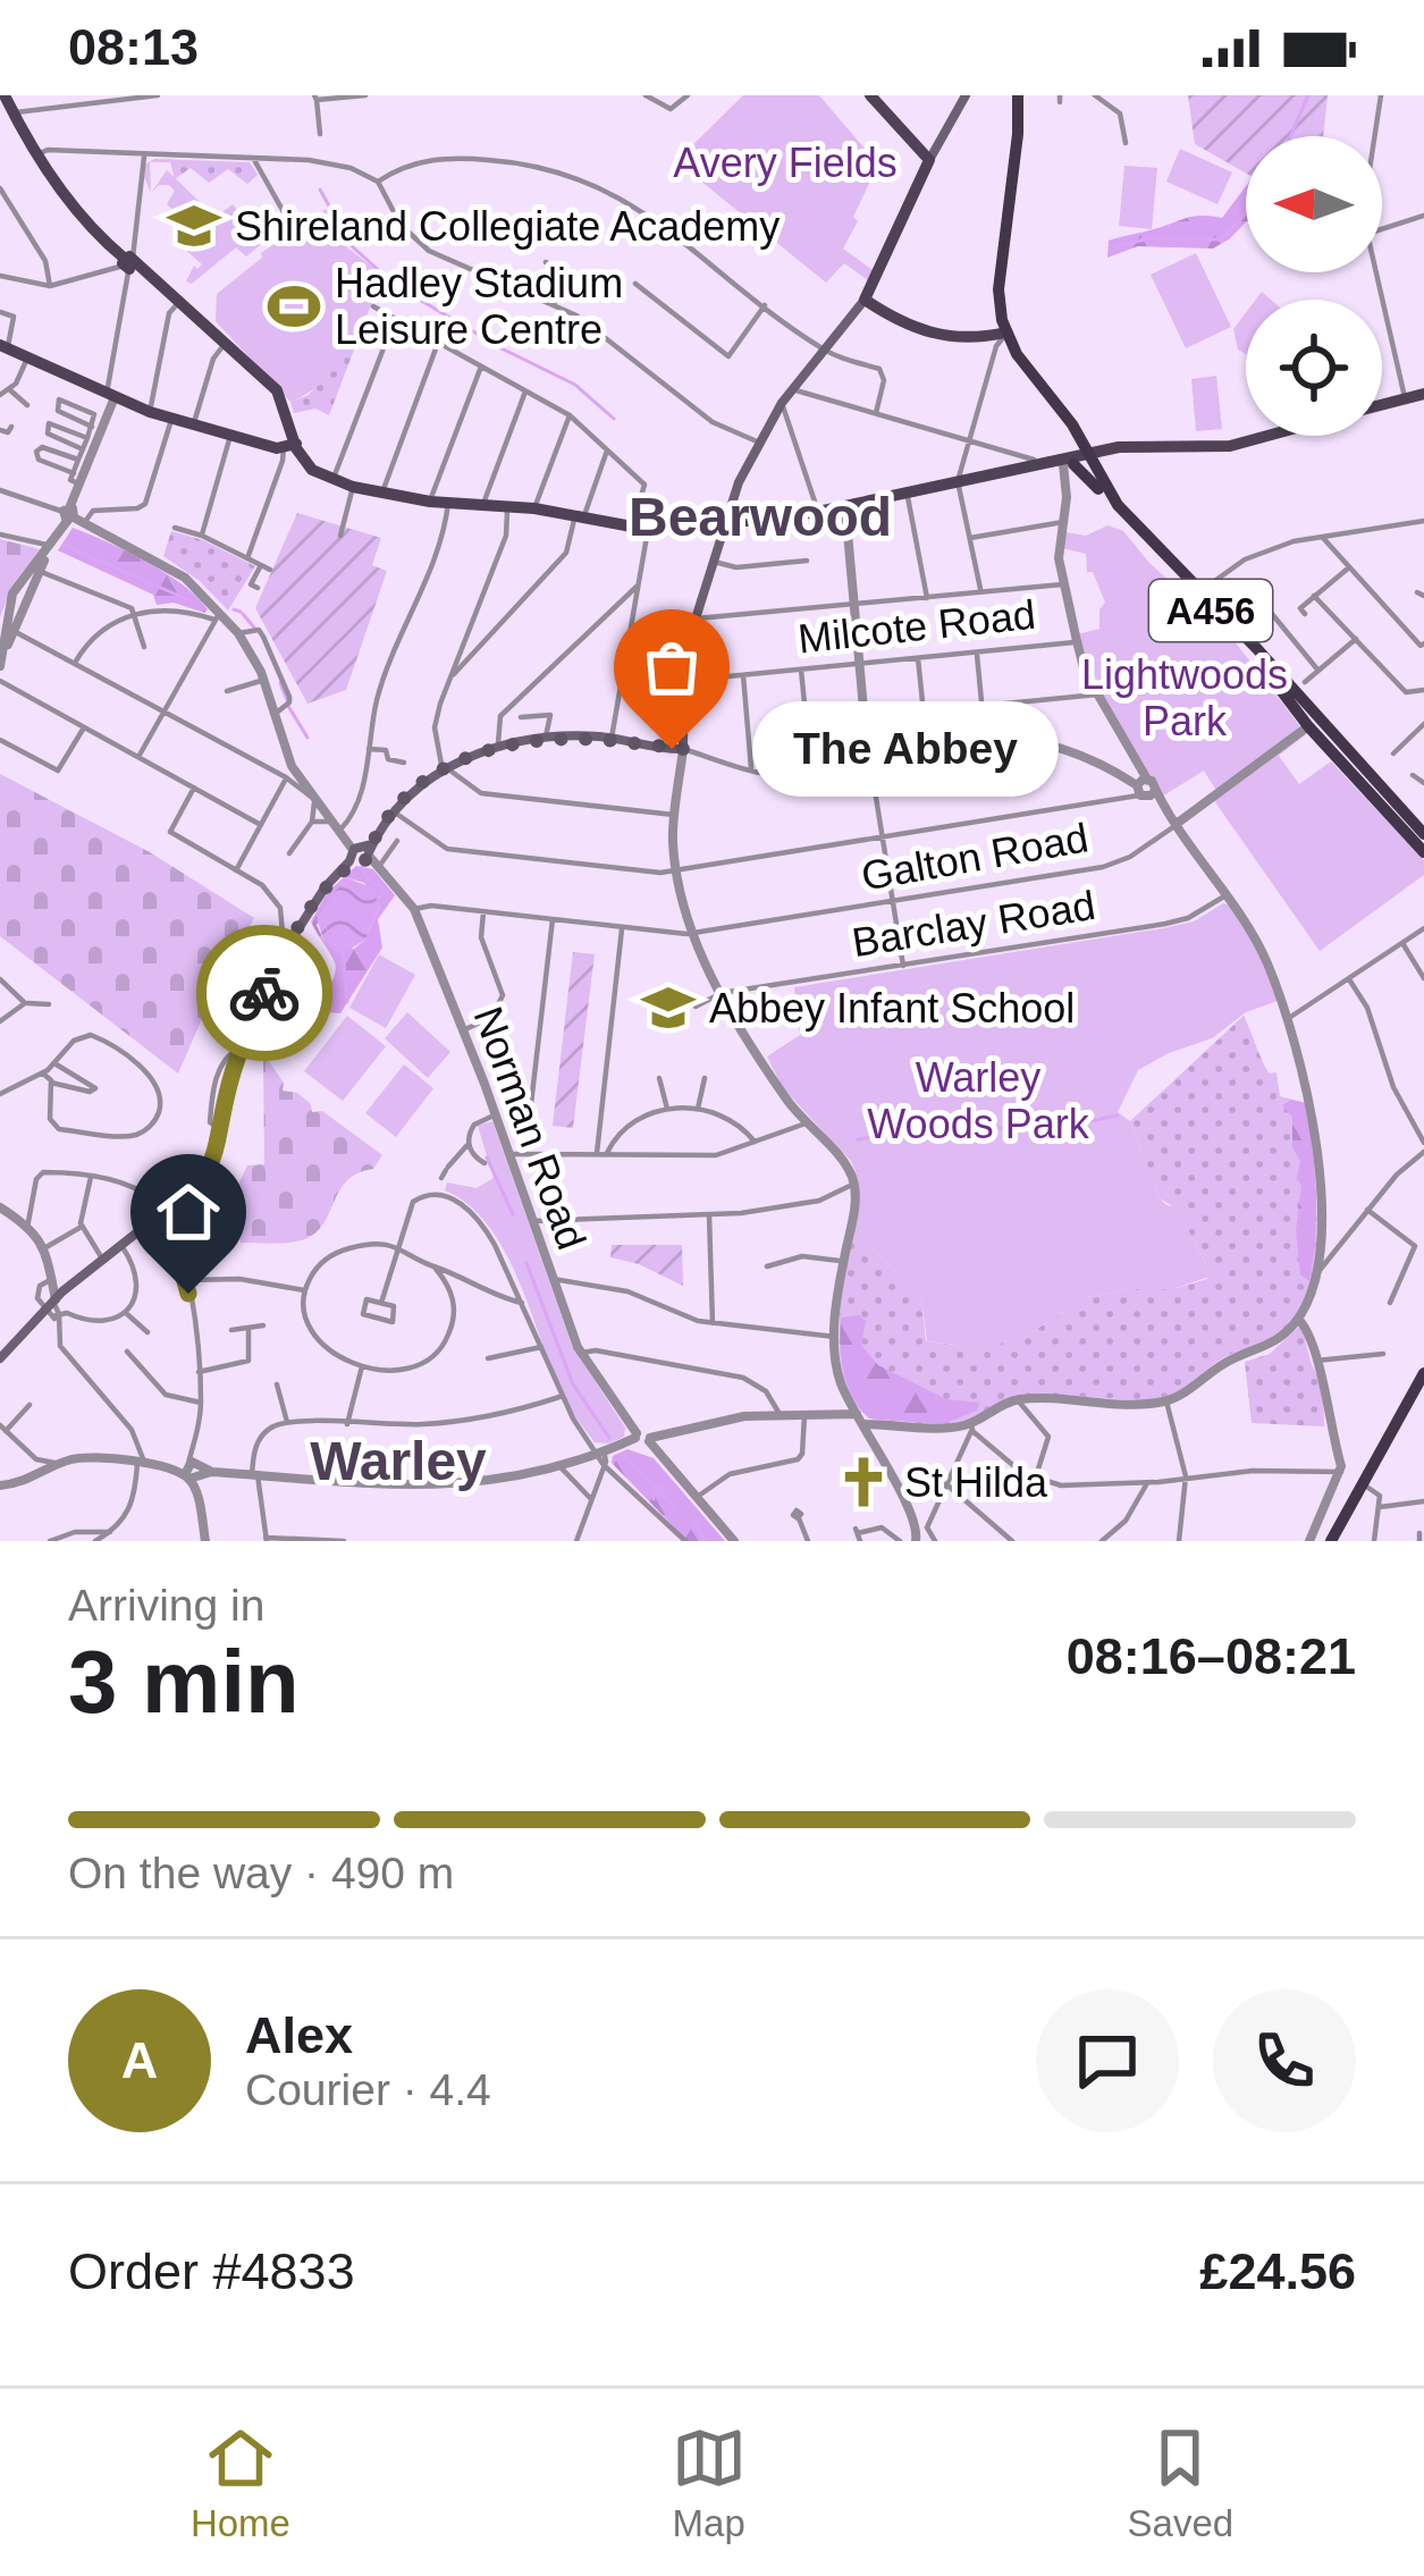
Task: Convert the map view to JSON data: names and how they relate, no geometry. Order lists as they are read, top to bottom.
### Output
{
  "streets": {
    "highway": ["A456"],
    "street": [
      "Milcote Road",
      "Galton Road",
      "Barclay Road",
      "Norman Road"
    ]
  },
  "crossings": [
    ["A456", "Galton Road"],
    ["Galton Road", "Norman Road"]
  ],
  "districts": ["Bearwood", "Warley"],
  "parks": ["Avery Fields", "Lightwoods Park", "Warley Woods Park"],
  "places": {
    "school or university": ["Shireland Collegiate Academy", "Abbey Infant School"],
    "sports": ["Hadley Stadium Leisure Centre"],
    "other": ["The Abbey"],
    "church": ["St Hilda"]
  },
  "north": "left",
  "page": {
    "status": "08:13",
    "bubble": "The Abbey",
    "heading": ["3 min", "Arriving in", "08:16–08:21"],
    "panel": [
      "Alex",
      "Courier · 4.4",
      "Order #4833",
      "£24.56"
    ],
    "bar": "On the way · 490 m",
    "round": "A",
    "tabs": ["Home", "Map", "Saved"]
  }
}
